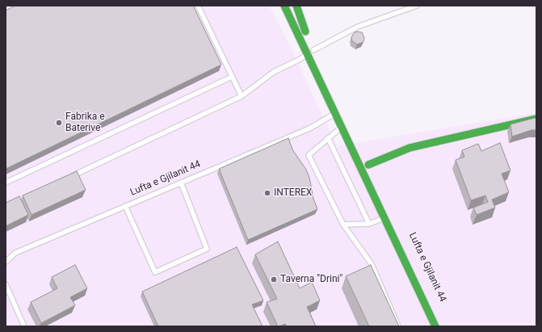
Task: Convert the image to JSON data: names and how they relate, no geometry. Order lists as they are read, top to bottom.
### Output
{
  "streets": {
    "lane": ["Lufta e Gjilanit 44"]
  },
  "places": ["Fabrika e Baterive", "INTEREX", "Taverna \"Drini\""]
}
